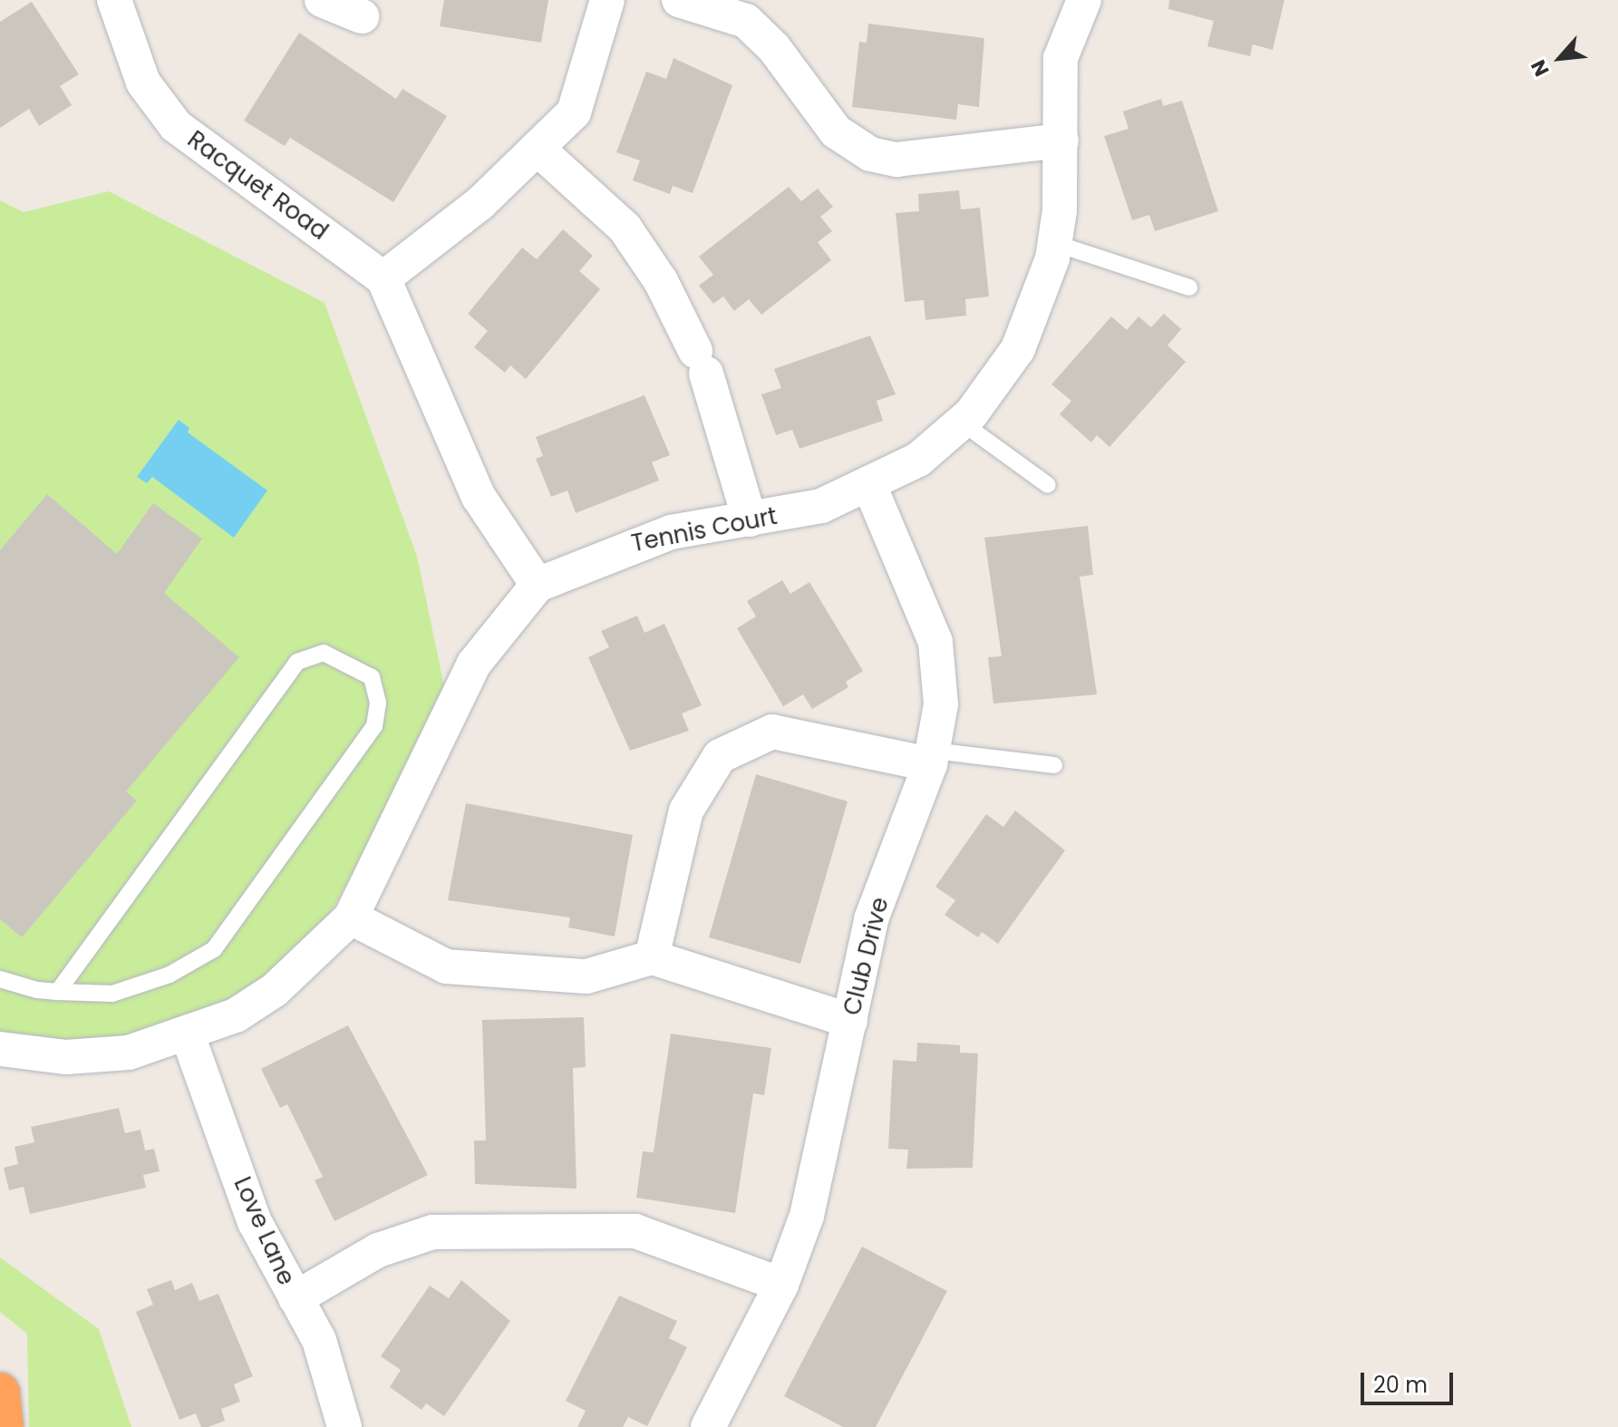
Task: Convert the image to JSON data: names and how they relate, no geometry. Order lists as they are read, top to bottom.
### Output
{
  "streets": {
    "street": [
      "Racquet Road",
      "Tennis Court",
      "Club Drive",
      "Love Lane"
    ]
  },
  "crossings": [
    ["Tennis Court", "Club Drive"],
    ["Tennis Court", "Love Lane"]
  ],
  "scale_bar": "20 m",
  "north": "bottom left"
}
